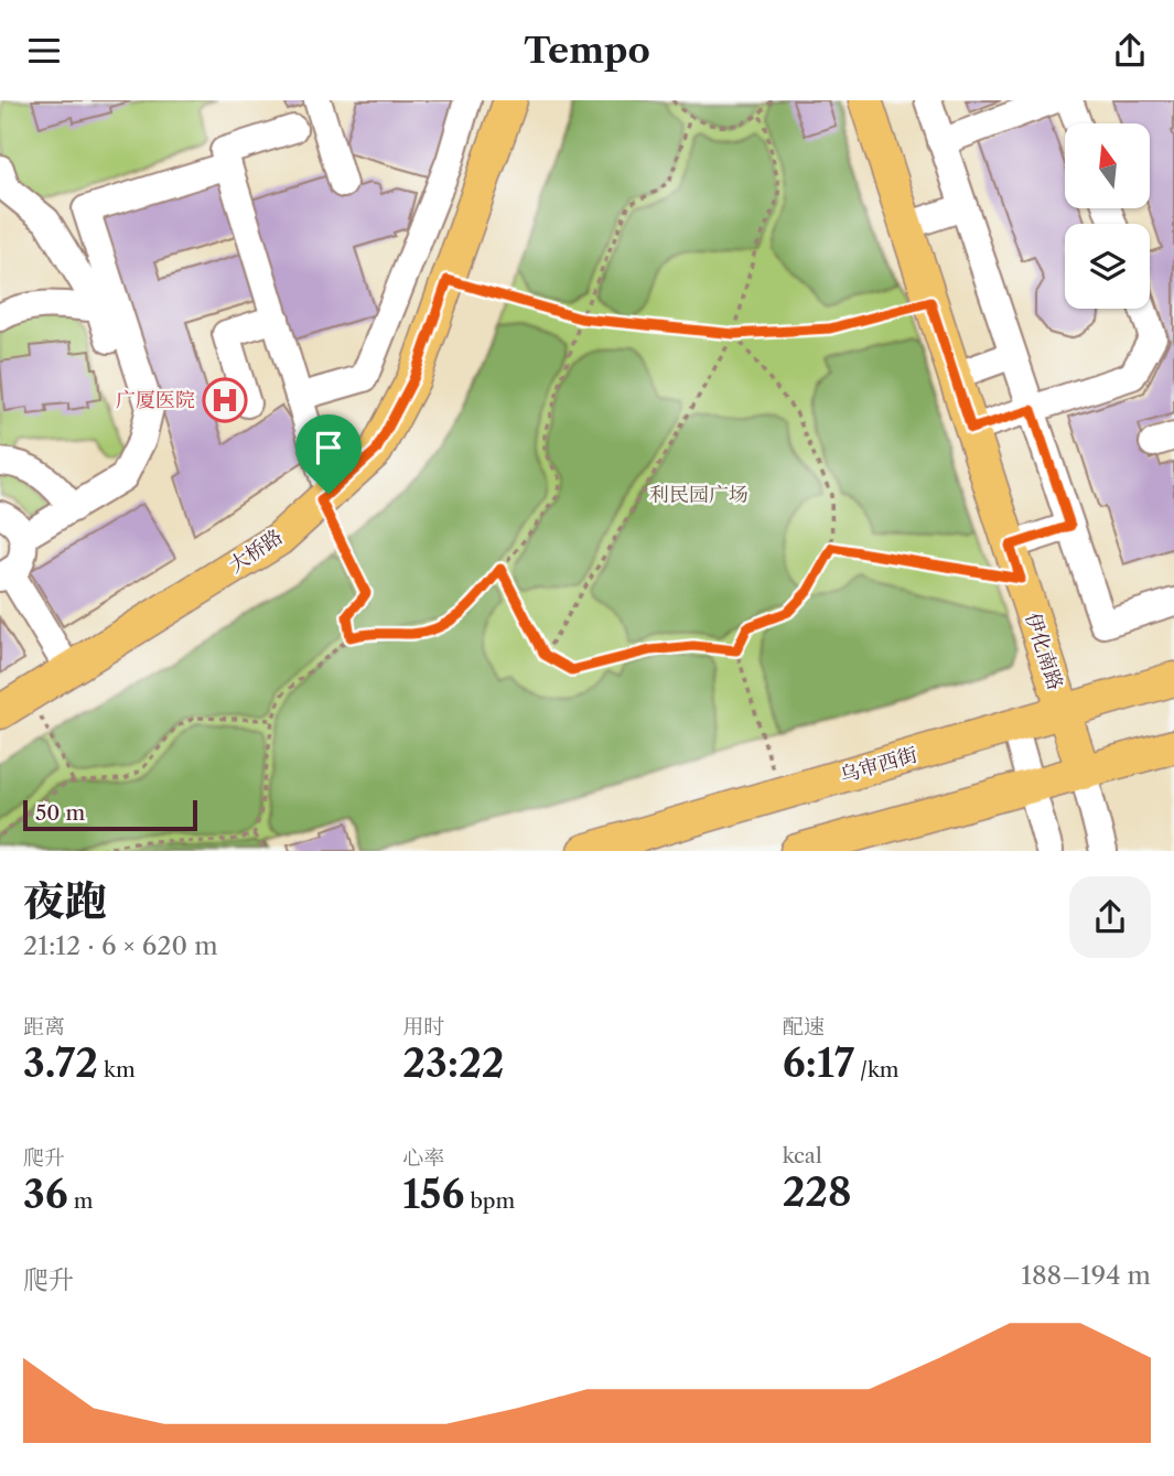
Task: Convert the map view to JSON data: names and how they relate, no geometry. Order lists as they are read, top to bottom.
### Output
{
  "streets": {
    "main road": ["大桥路", "伊化南路", "乌审西街"]
  },
  "crossings": [
    ["伊化南路", "乌审西街"]
  ],
  "parks": ["利民园广场"],
  "places": {
    "hospital": ["广厦医院"]
  },
  "scale_bar": "50 m",
  "north": "top",
  "page": {
    "header": "Tempo",
    "scale": "50 m",
    "heading": ["夜跑", "21:12 · 6 × 620 m"],
    "stats": [
      ["距离", "3.72 km"],
      ["用时", "23:22"],
      ["配速", "6:17 /km"],
      ["爬升", "36 m"],
      ["心率", "156 bpm"],
      ["kcal", "228"]
    ],
    "chart": ["爬升", "188–194 m"]
  }
}
